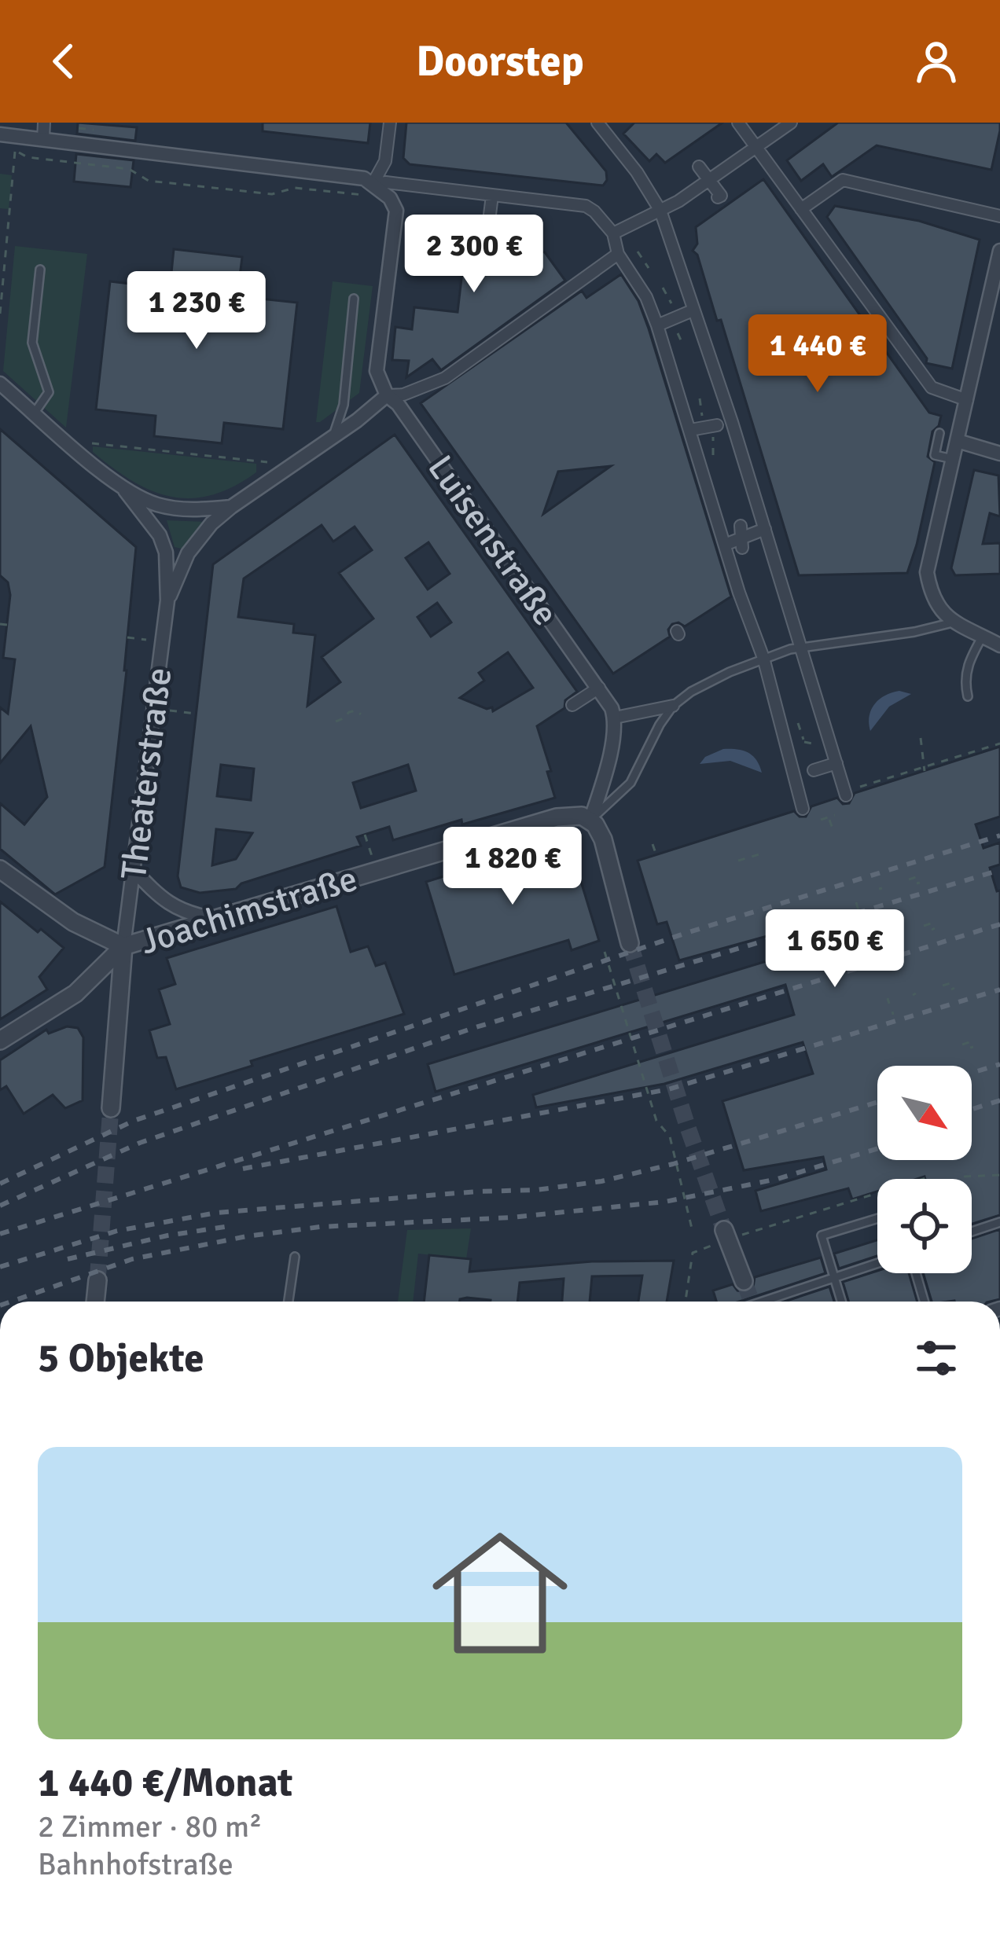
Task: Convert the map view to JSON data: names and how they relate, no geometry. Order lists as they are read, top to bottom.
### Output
{
  "streets": {
    "street": ["Luisenstraße", "Theaterstraße", "Joachimstraße"]
  },
  "crossings": [
    ["Luisenstraße", "Theaterstraße"],
    ["Theaterstraße", "Joachimstraße"]
  ],
  "north": "bottom right",
  "page": {
    "header": "Doorstep",
    "price": [
      "2 300 €",
      "1 230 €",
      "1 440 €",
      "1 820 €",
      "1 650 €"
    ],
    "heading": "5 Objekte",
    "list": [
      {
        "name": "1 440 €/Monat",
        "note": "2 Zimmer · 80 m² · Bahnhofstraße"
      }
    ]
  }
}
